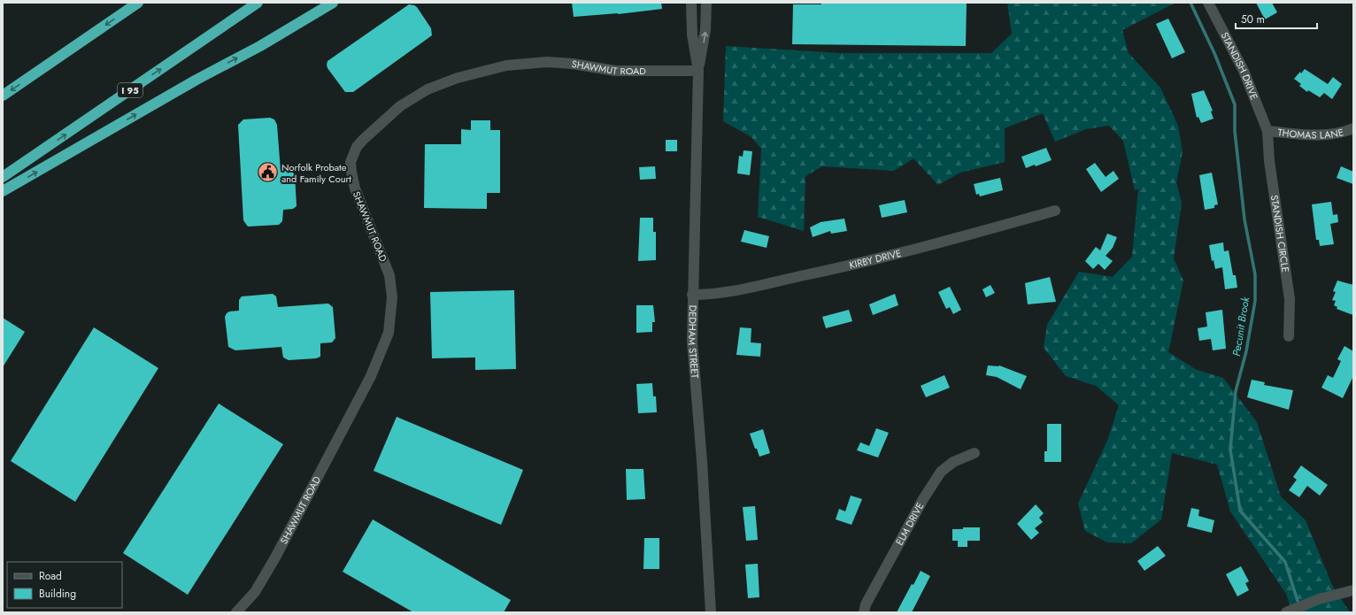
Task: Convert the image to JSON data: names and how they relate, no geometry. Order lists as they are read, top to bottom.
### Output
{
  "streets": {
    "highway": ["I 95"],
    "street": [
      "STANDISH DRIVE",
      "SHAWMUT ROAD",
      "THOMAS LANE",
      "STANDISH CIRCLE",
      "KIRBY DRIVE",
      "DEDHAM STREET",
      "ELM DRIVE"
    ]
  },
  "crossings": [
    ["STANDISH DRIVE", "THOMAS LANE"],
    ["STANDISH DRIVE", "STANDISH CIRCLE"],
    ["SHAWMUT ROAD", "DEDHAM STREET"],
    ["THOMAS LANE", "STANDISH CIRCLE"],
    ["KIRBY DRIVE", "DEDHAM STREET"]
  ],
  "water": ["Pecunit Brook"],
  "places": {
    "public building": ["Norfolk Probate and Family Court"]
  },
  "legend": ["Road", "Building"],
  "scale_bar": "50 m"
}
